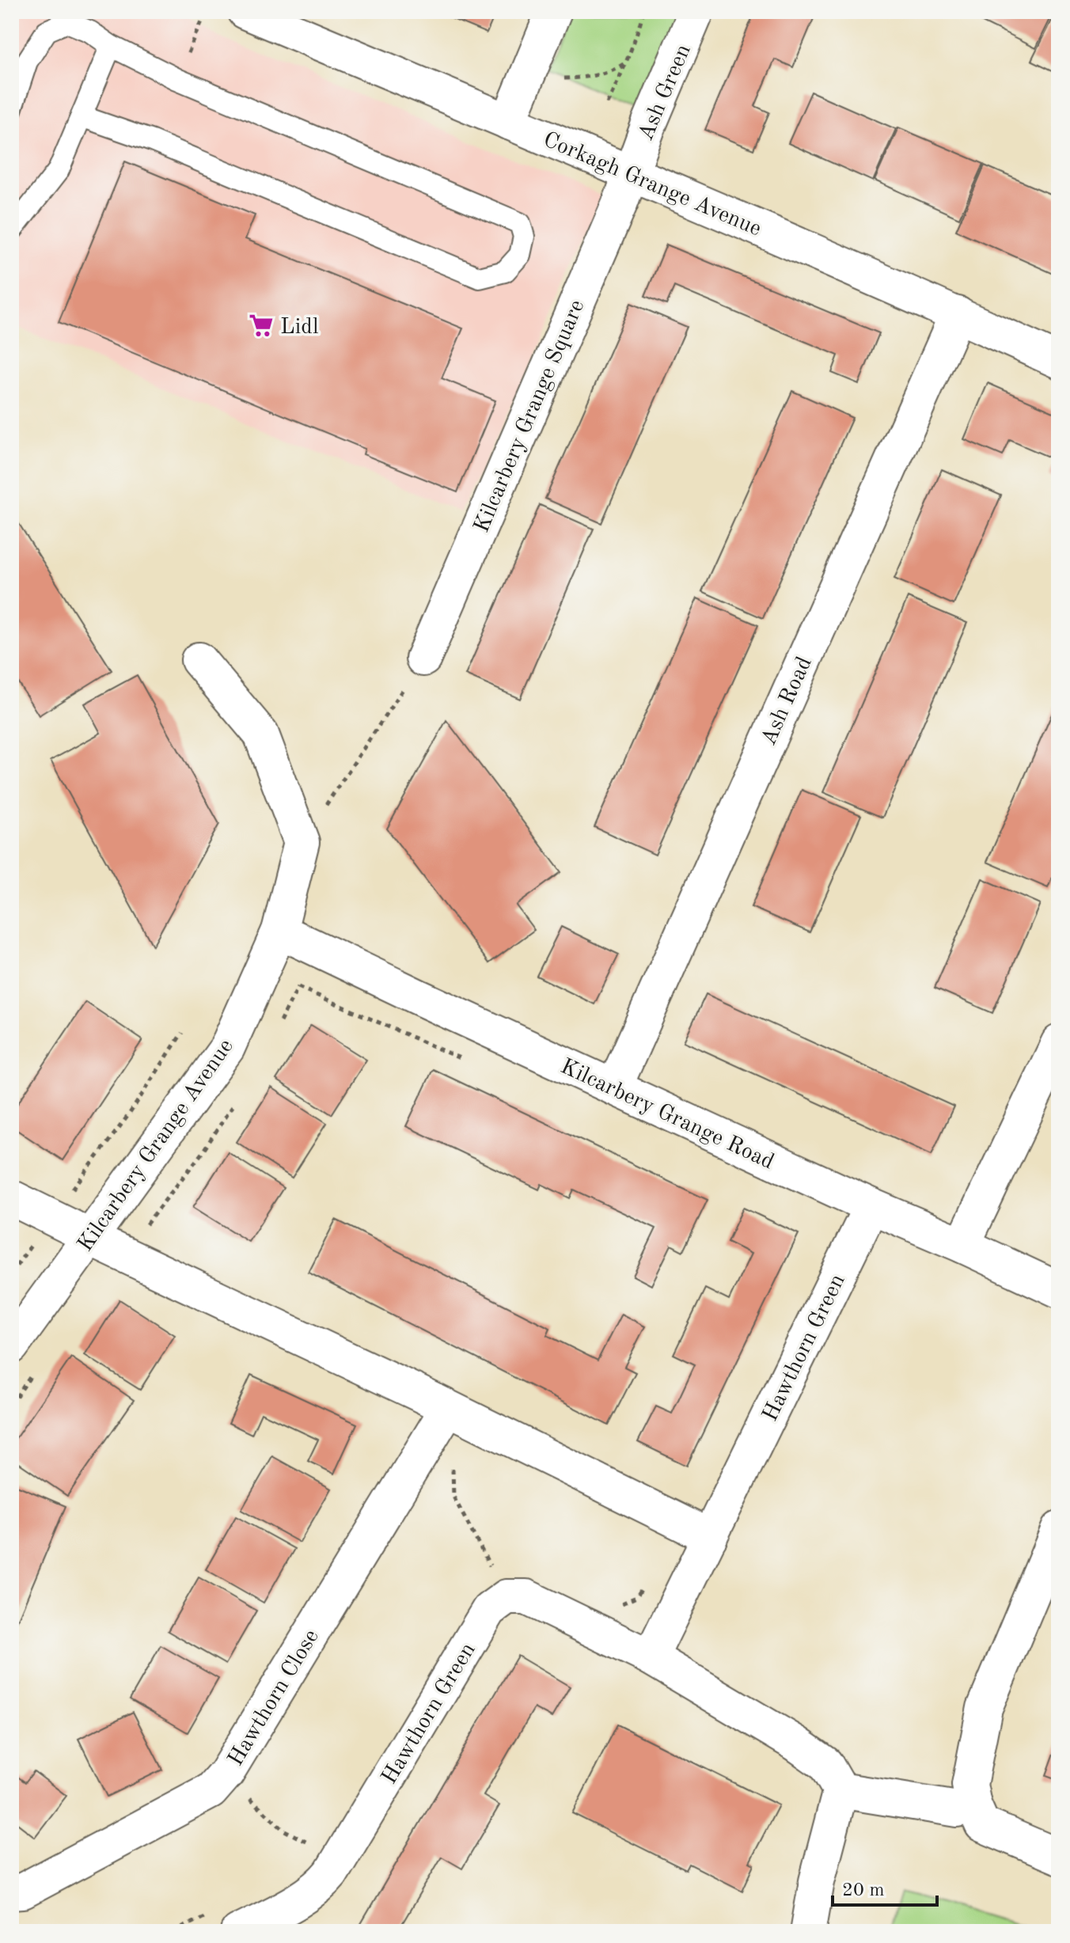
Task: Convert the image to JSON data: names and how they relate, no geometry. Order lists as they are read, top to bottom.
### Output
{
  "streets": {
    "street": [
      "Ash Green",
      "Corkagh Grange Avenue",
      "Kilcarbery Grange Square",
      "Ash Road",
      "Kilcarbery Grange Road",
      "Kilcarbery Grange Avenue",
      "Hawthorn Green",
      "Hawthorn Close"
    ]
  },
  "crossings": [
    ["Ash Green", "Corkagh Grange Avenue"],
    ["Ash Green", "Kilcarbery Grange Square"],
    ["Corkagh Grange Avenue", "Kilcarbery Grange Square"],
    ["Corkagh Grange Avenue", "Ash Road"],
    ["Ash Road", "Kilcarbery Grange Road"],
    ["Kilcarbery Grange Road", "Kilcarbery Grange Avenue"],
    ["Kilcarbery Grange Road", "Hawthorn Green"]
  ],
  "places": {
    "supermarket": ["Lidl"]
  },
  "scale_bar": "20 m"
}
